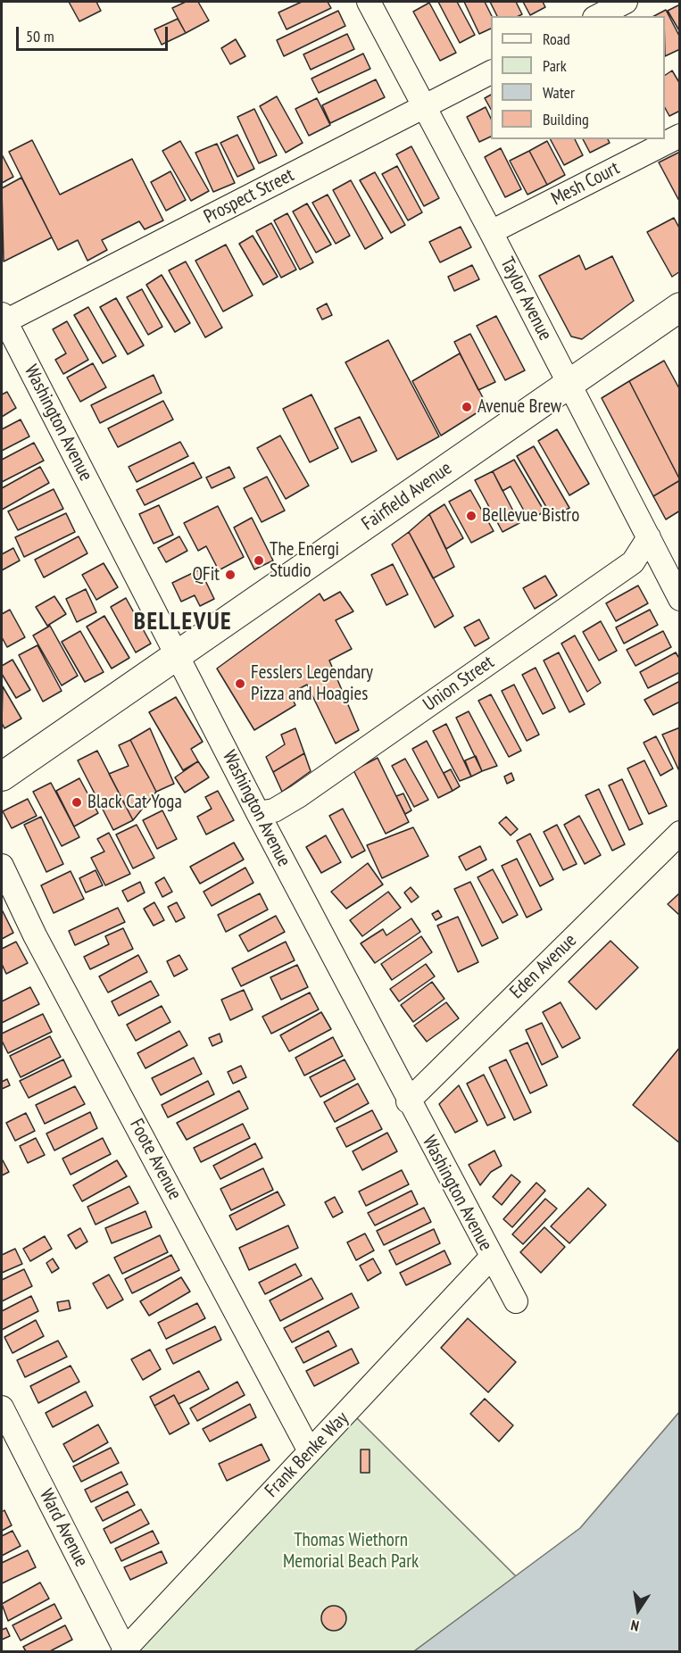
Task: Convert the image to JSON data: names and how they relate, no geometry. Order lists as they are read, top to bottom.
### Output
{
  "streets": {
    "main road": ["Fairfield Avenue"],
    "street": [
      "Mesh Court",
      "Prospect Street",
      "Taylor Avenue",
      "Washington Avenue",
      "Union Street",
      "Eden Avenue",
      "Foote Avenue",
      "Frank Benke Way",
      "Ward Avenue"
    ]
  },
  "crossings": [
    ["Mesh Court", "Taylor Avenue"],
    ["Prospect Street", "Taylor Avenue"],
    ["Prospect Street", "Washington Avenue"],
    ["Taylor Avenue", "Fairfield Avenue"],
    ["Taylor Avenue", "Union Street"],
    ["Washington Avenue", "Fairfield Avenue"],
    ["Washington Avenue", "Union Street"],
    ["Washington Avenue", "Eden Avenue"],
    ["Washington Avenue", "Frank Benke Way"],
    ["Foote Avenue", "Frank Benke Way"],
    ["Frank Benke Way", "Ward Avenue"]
  ],
  "districts": ["BELLEVUE"],
  "parks": ["Thomas Wiethorn Memorial Beach Park"],
  "places": [
    "Avenue Brew",
    "Bellevue Bistro",
    "The Energi Studio",
    "QFit",
    "Fesslers Legendary Pizza and Hoagies",
    "Black Cat Yoga"
  ],
  "legend": [
    "Road",
    "Park",
    "Water",
    "Building"
  ],
  "scale_bar": "50 m",
  "north": "bottom"
}
